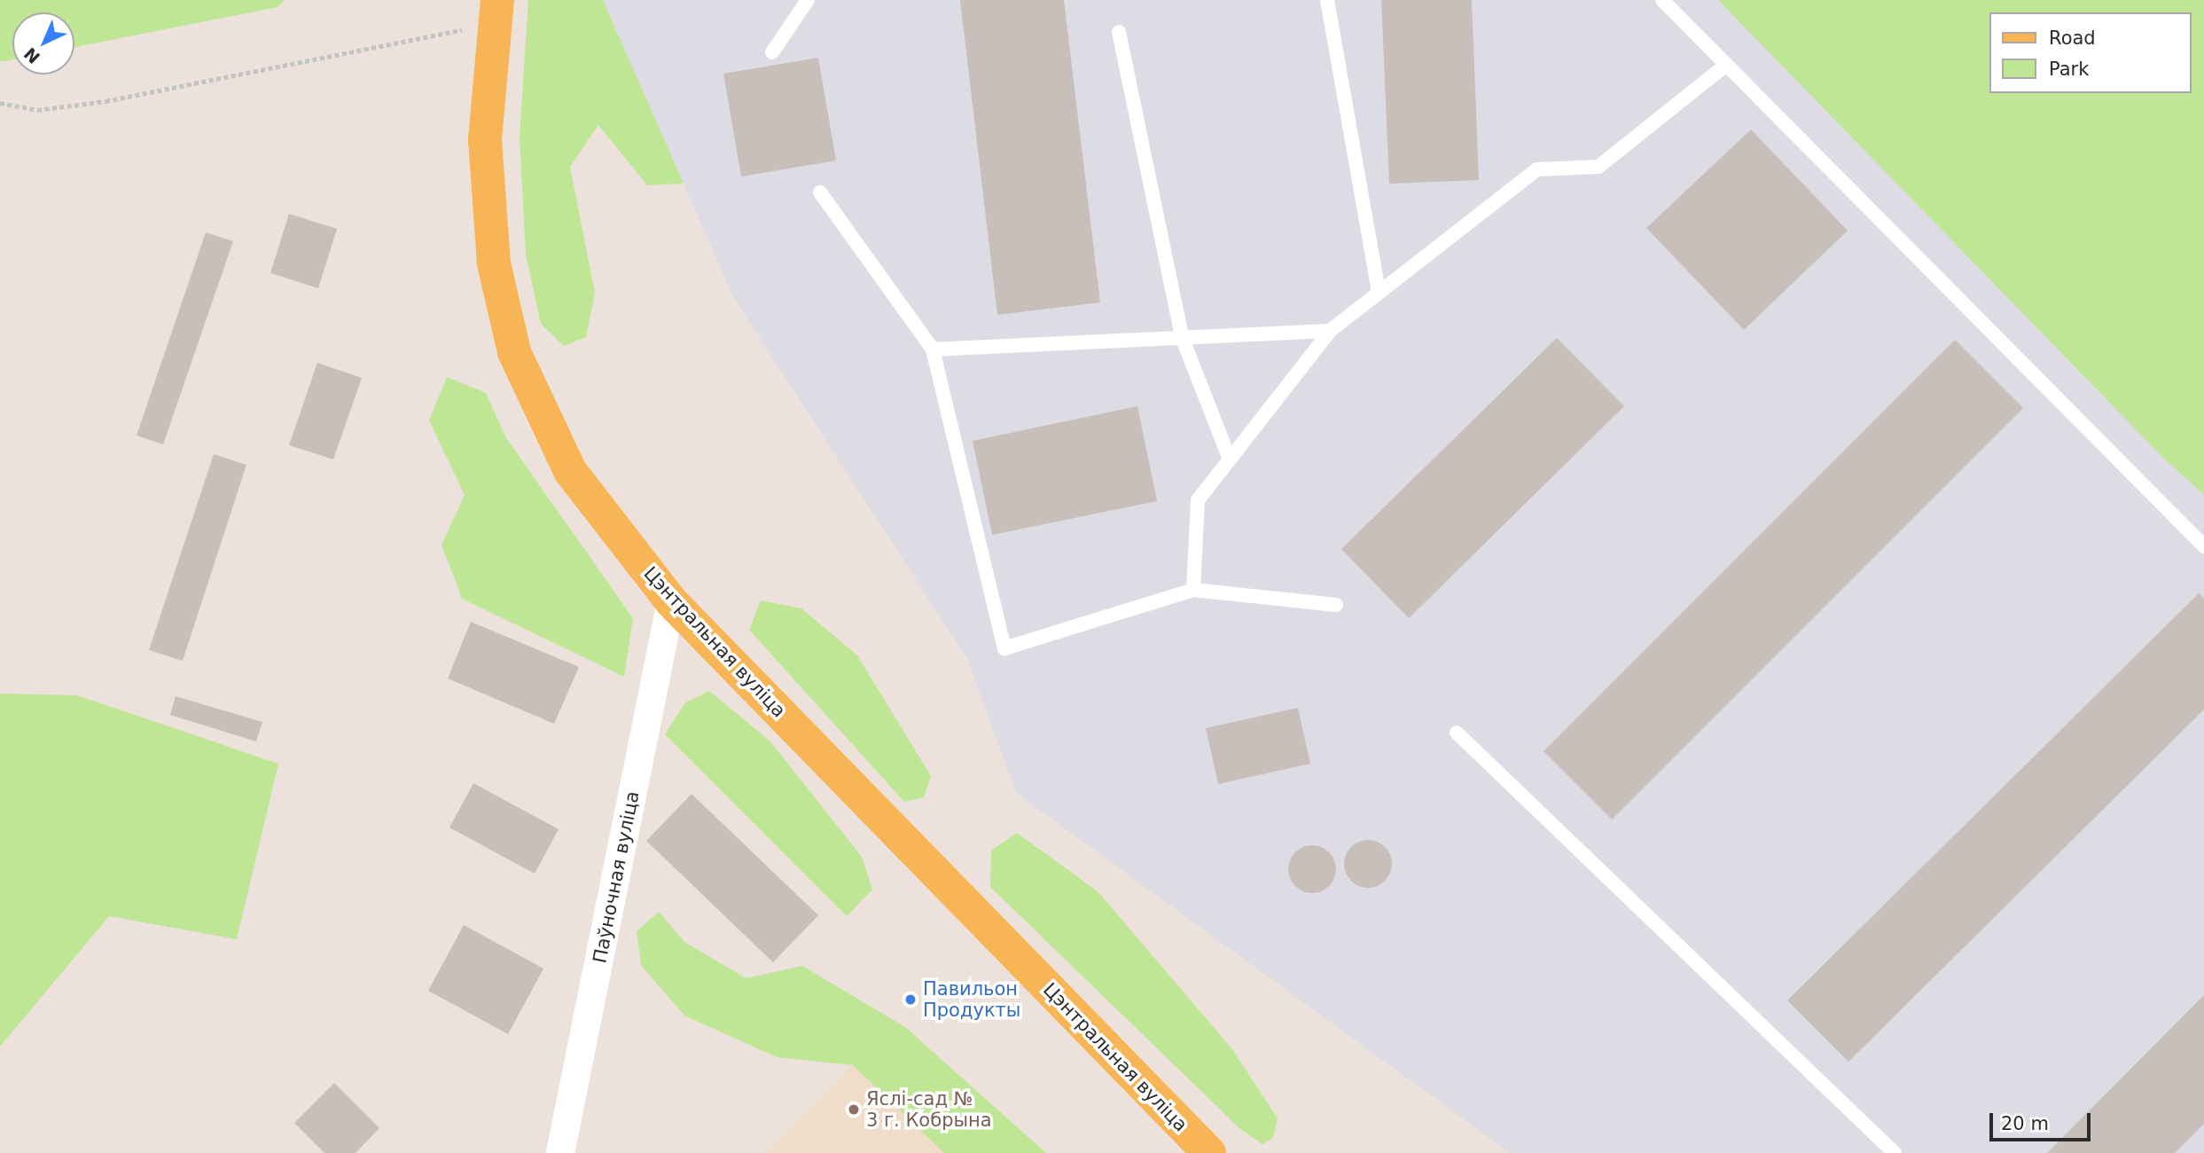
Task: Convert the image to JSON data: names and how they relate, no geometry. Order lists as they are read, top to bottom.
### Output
{
  "streets": {
    "main road": ["Цэнтральная вуліца"],
    "street": ["Паўночная вуліца"]
  },
  "crossings": [
    ["Цэнтральная вуліца", "Паўночная вуліца"]
  ],
  "places": ["Павильон Продукты", "Яслі-сад № 3 г. Кобрына"],
  "legend": ["Road", "Park"],
  "scale_bar": "20 m",
  "north": "bottom left"
}
